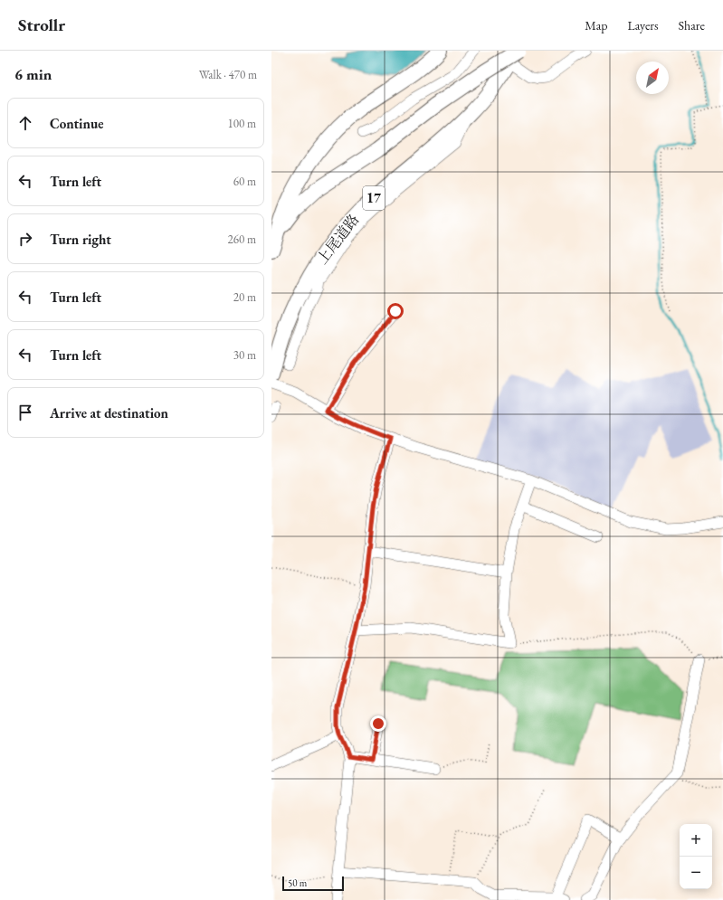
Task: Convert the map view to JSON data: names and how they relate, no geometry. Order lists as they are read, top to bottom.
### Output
{
  "streets": {
    "highway": ["17", "上尾道路"]
  },
  "scale_bar": "50 m",
  "north": "top right",
  "page": {
    "header": "Strollr",
    "nav": ["Map", "Layers", "Share"],
    "heading": ["6 min", "Walk · 470 m"],
    "list": [
      ["Continue", "100 m"],
      ["Turn left", "60 m"],
      ["Turn right", "260 m"],
      ["Turn left", "20 m"],
      ["Turn left", "30 m"],
      "Arrive at destination"
    ],
    "map_buttons": ["+", "−"],
    "scale": "50 m"
  }
}
